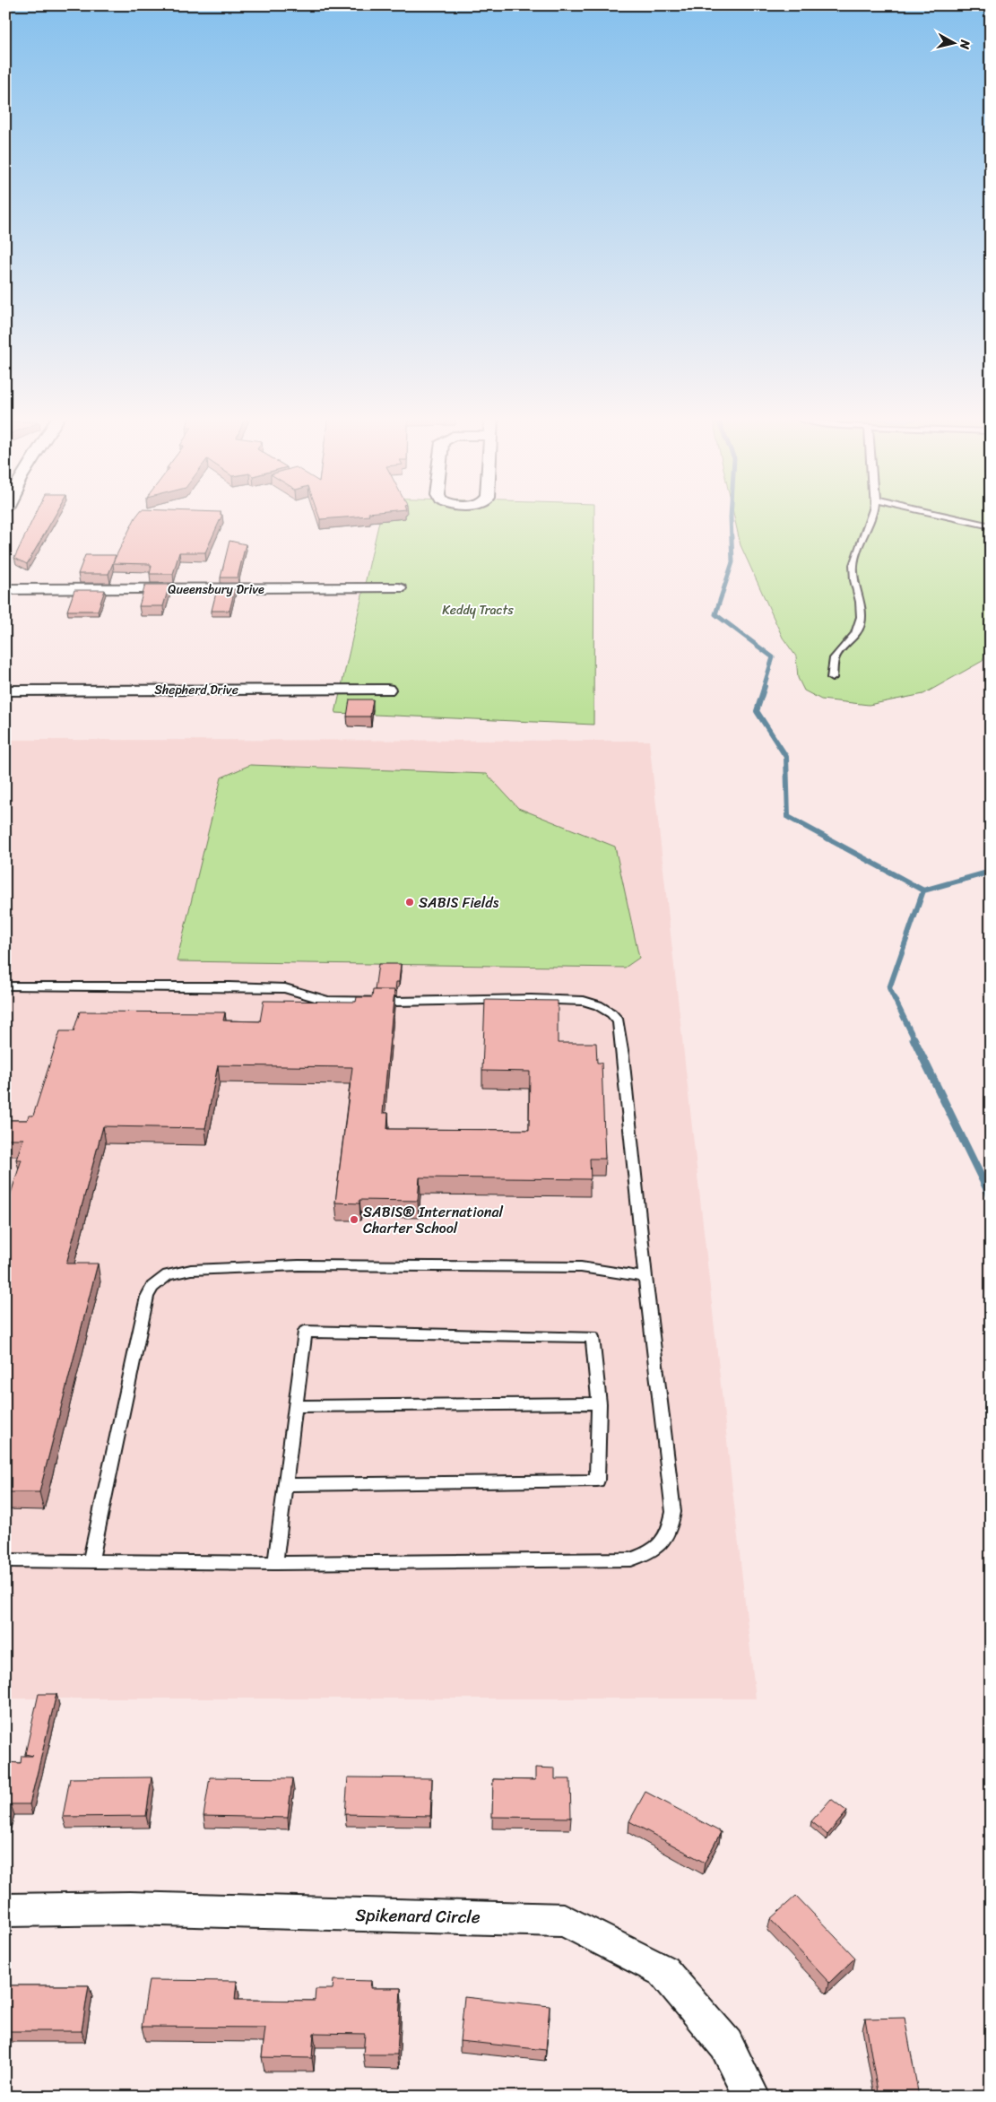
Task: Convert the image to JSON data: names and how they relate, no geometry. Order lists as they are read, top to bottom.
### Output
{
  "streets": {
    "street": ["Queensbury Drive", "Shepherd Drive", "Spikenard Circle"]
  },
  "parks": ["Keddy Tracts"],
  "places": ["SABIS Fields", "SABIS® International Charter School"],
  "north": "right"
}
